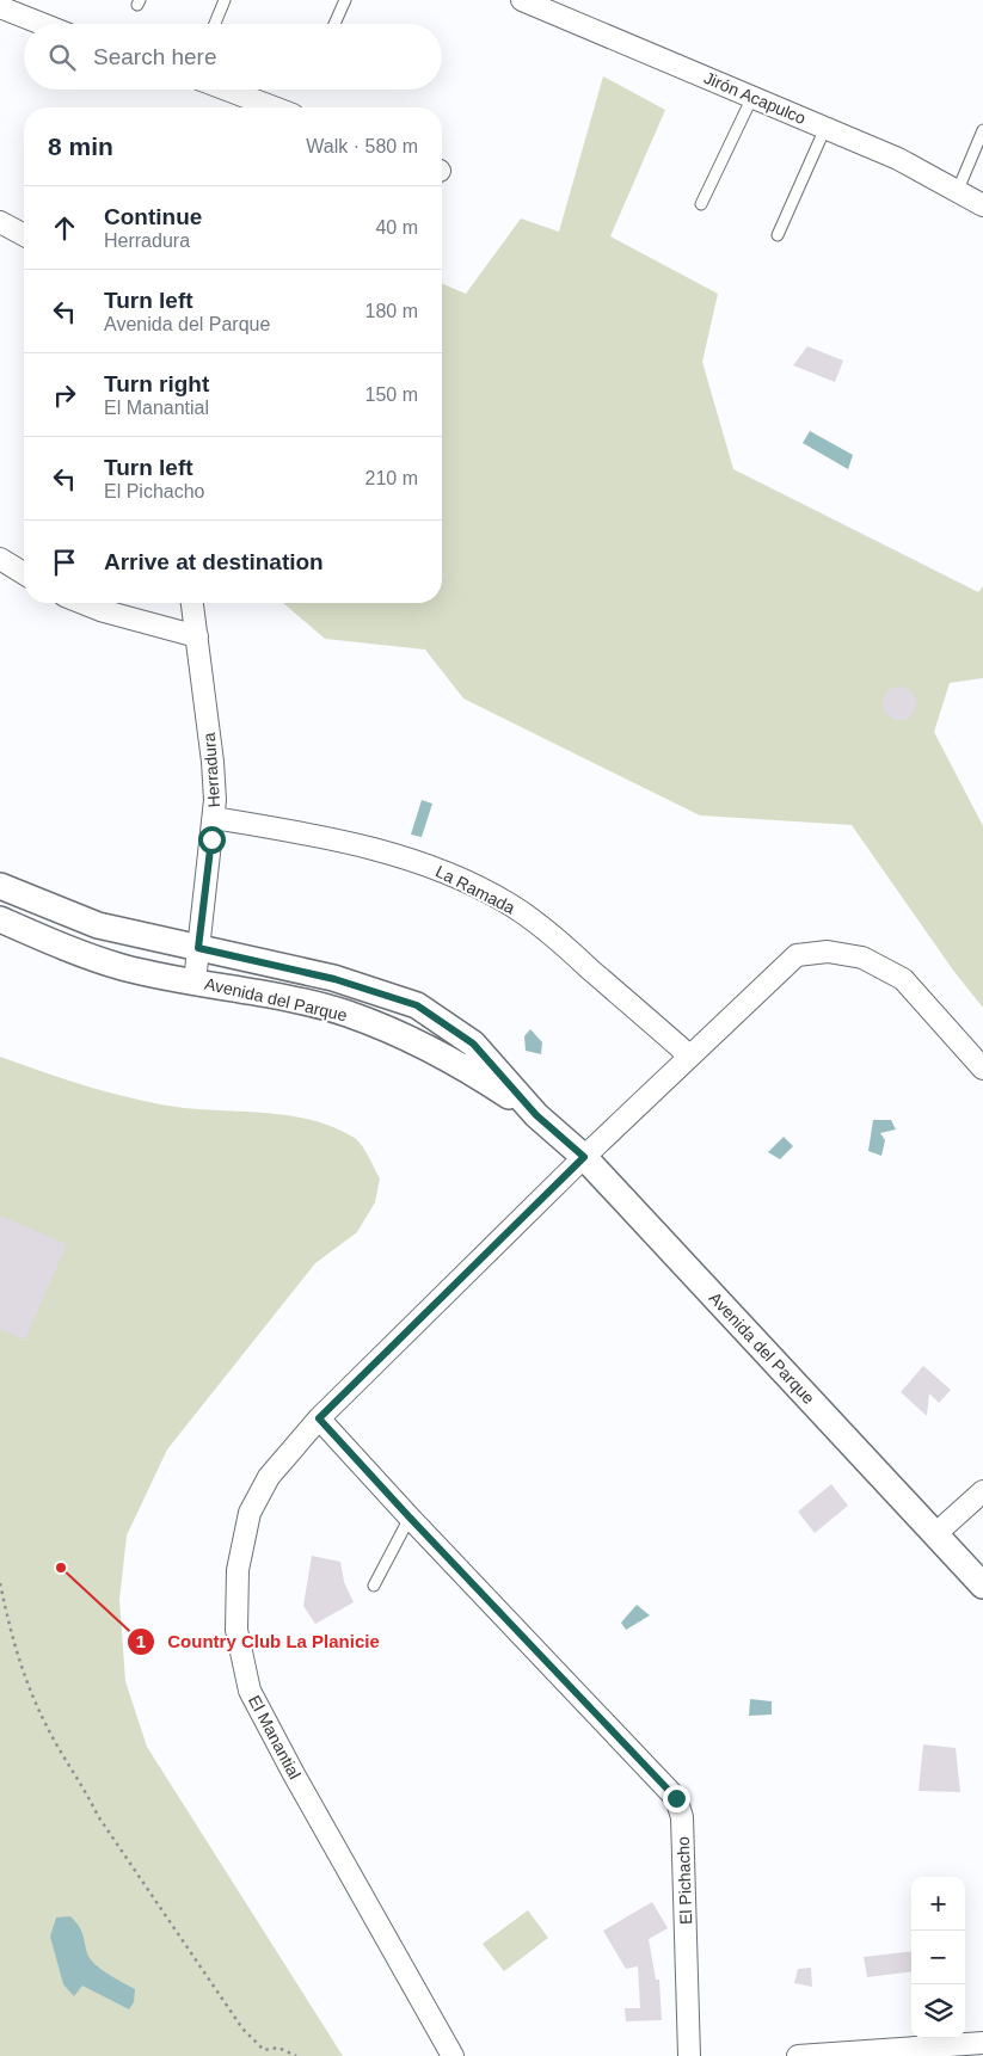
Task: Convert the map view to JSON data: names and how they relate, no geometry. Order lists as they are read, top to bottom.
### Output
{
  "streets": {
    "street": [
      "Jirón Acapulco",
      "Herradura",
      "La Ramada",
      "Avenida del Parque",
      "El Manantial",
      "El Pichacho"
    ]
  },
  "crossings": [
    ["Herradura", "La Ramada"],
    ["Herradura", "Avenida del Parque"],
    ["La Ramada", "El Manantial"],
    ["Avenida del Parque", "El Manantial"],
    ["El Manantial", "El Pichacho"]
  ],
  "places": ["Country Club La Planicie"],
  "page": {
    "search": "Search here",
    "heading": ["8 min", "Walk · 580 m"],
    "list": [
      ["Continue", "Herradura", "40 m"],
      ["Turn left", "Avenida del Parque", "180 m"],
      ["Turn right", "El Manantial", "150 m"],
      ["Turn left", "El Pichacho", "210 m"],
      "Arrive at destination"
    ],
    "map_buttons": ["+", "−"]
  }
}
